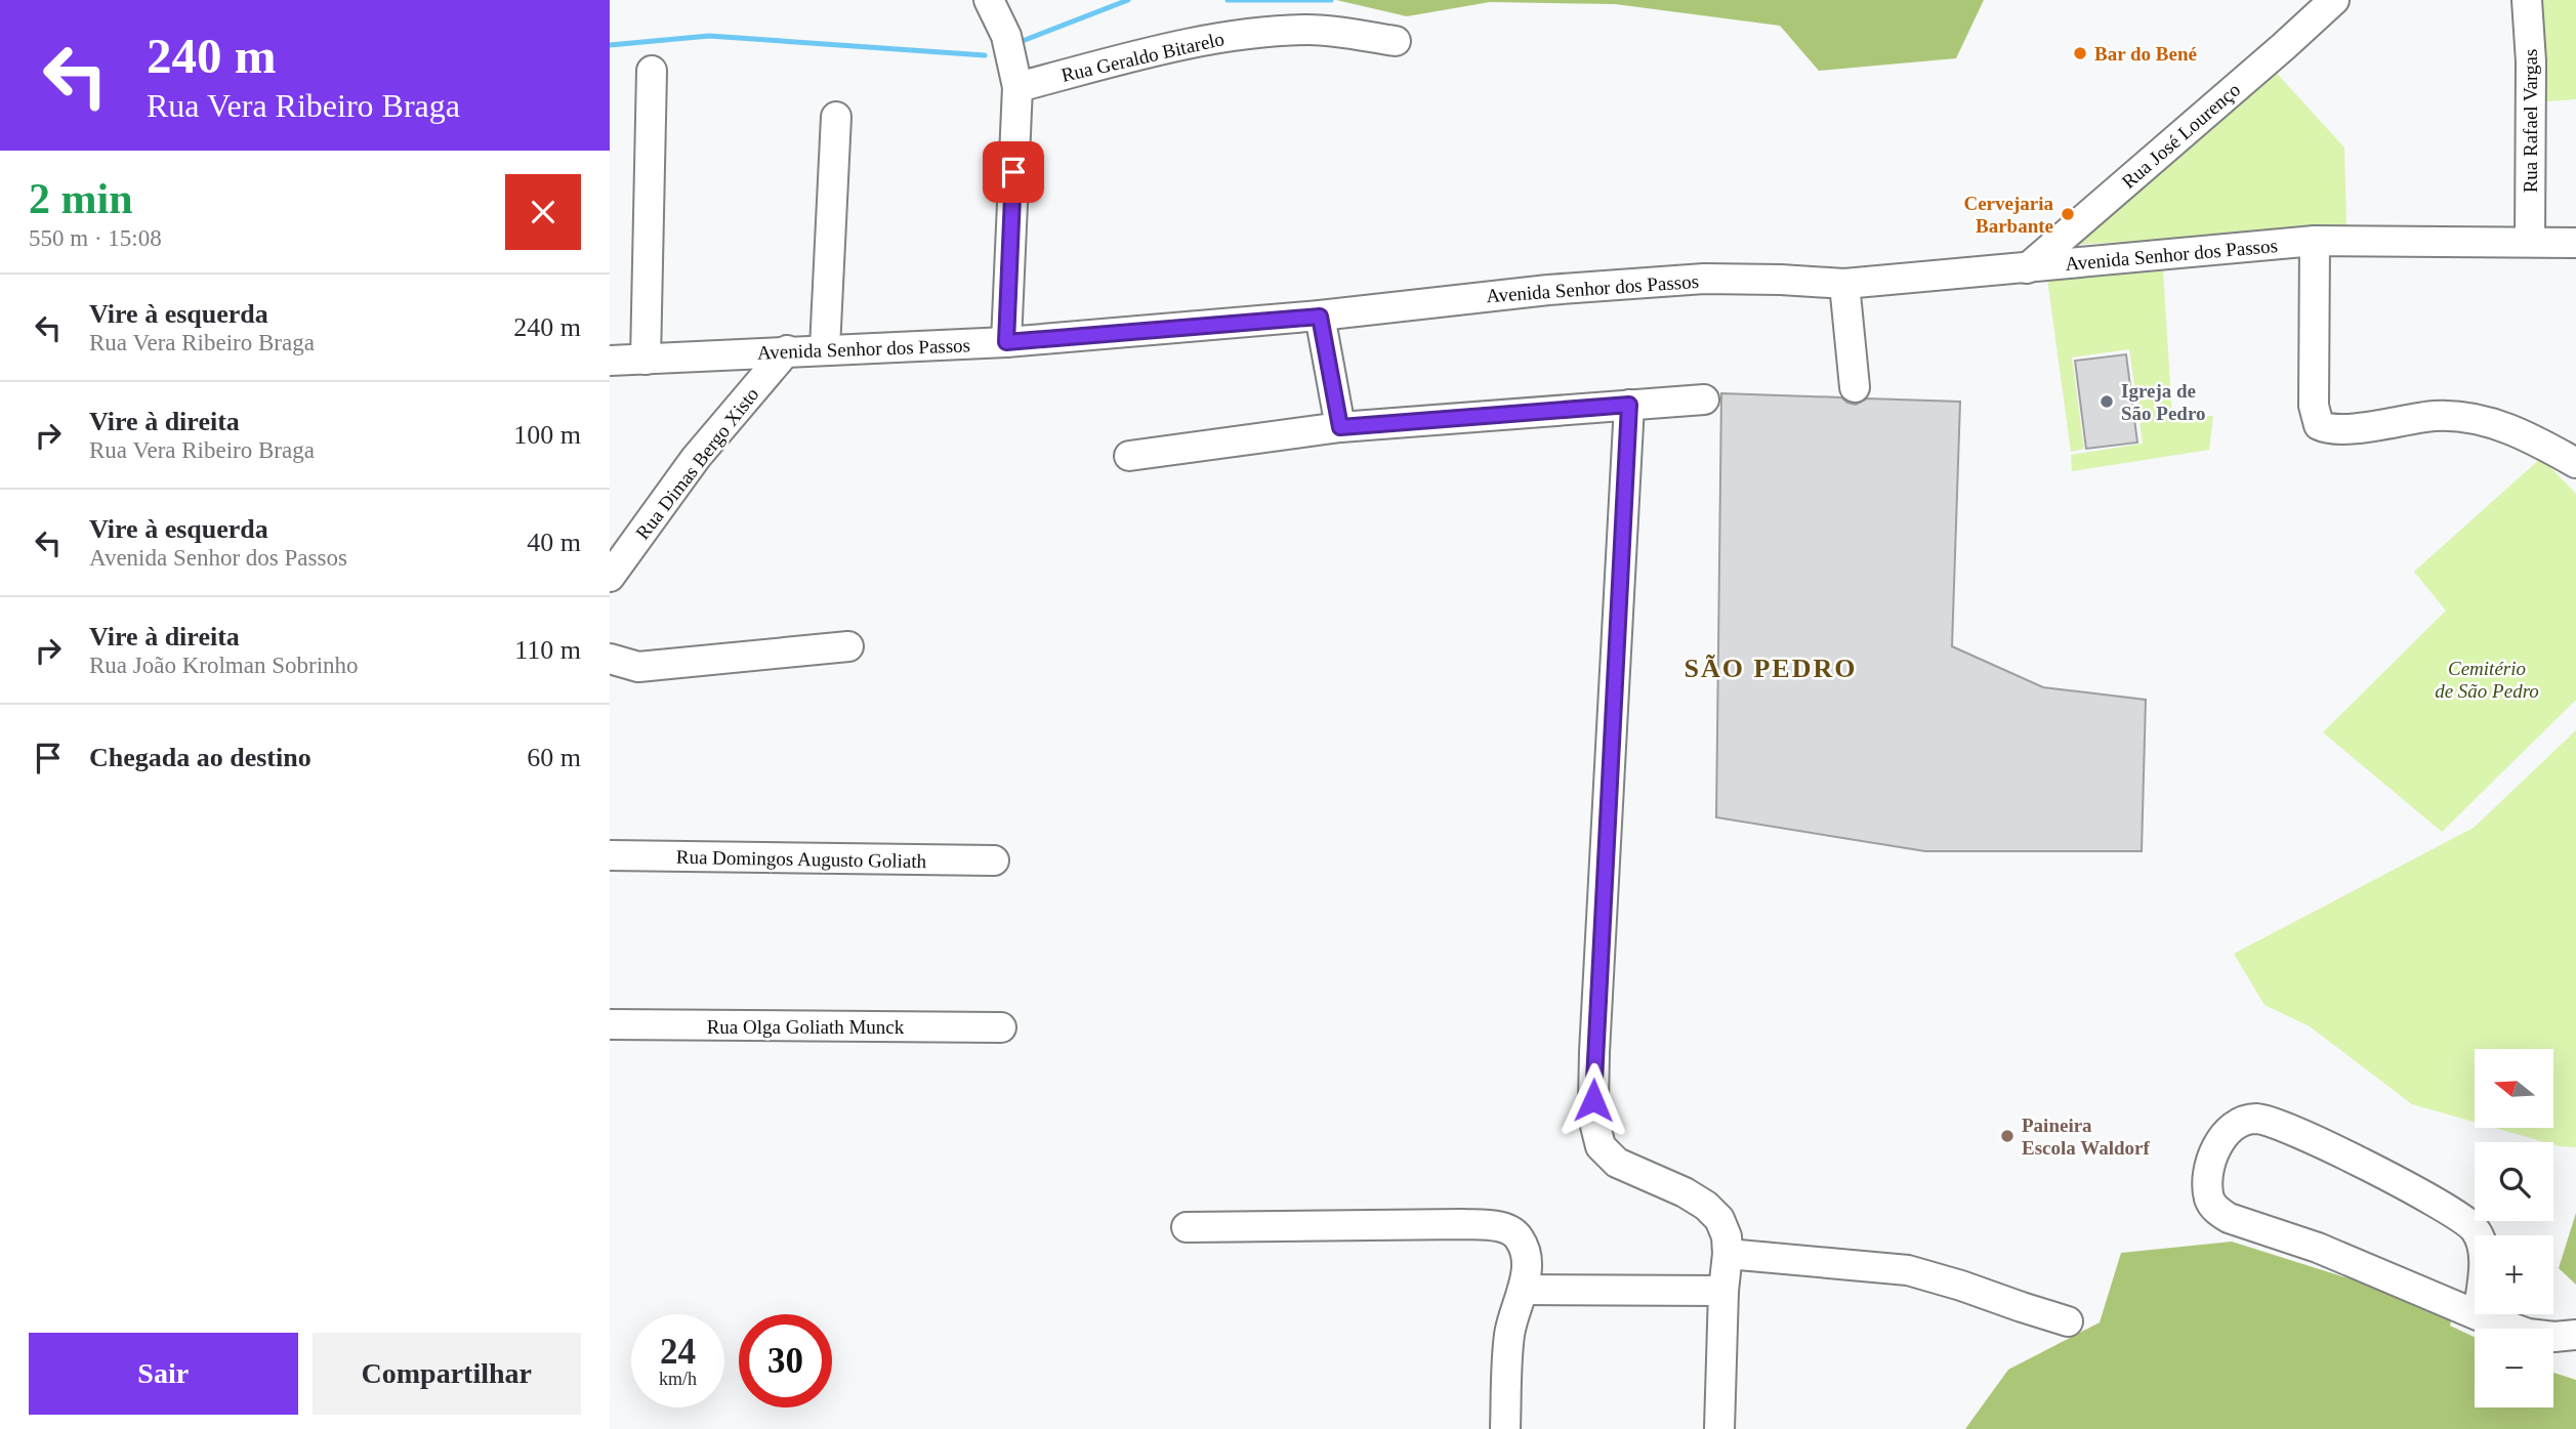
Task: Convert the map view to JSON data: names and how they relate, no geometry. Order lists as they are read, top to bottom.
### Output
{
  "streets": {
    "street": [
      "Rua Geraldo Bitarelo",
      "Rua Rafael Vargas",
      "Rua José Lourenço",
      "Avenida Senhor dos Passos",
      "Rua Dimas Bergo Xisto",
      "Rua Domingos Augusto Goliath",
      "Rua Olga Goliath Munck"
    ]
  },
  "crossings": [
    ["Rua Rafael Vargas", "Avenida Senhor dos Passos"],
    ["Rua José Lourenço", "Avenida Senhor dos Passos"],
    ["Avenida Senhor dos Passos", "Rua Dimas Bergo Xisto"]
  ],
  "districts": ["SÃO PEDRO"],
  "parks": ["Cemitério de São Pedro"],
  "places": [
    "Bar do Bené",
    "Cervejaria Barbante",
    "Igreja de São Pedro",
    "Paineira Escola Waldorf"
  ],
  "north": "left",
  "page": {
    "turn": ["240 m", "Rua Vera Ribeiro Braga"],
    "heading": ["2 min", "550 m · 15:08"],
    "list": [
      {
        "name": "Vire à esquerda",
        "note": "Rua Vera Ribeiro Braga",
        "value": "240 m"
      },
      {
        "name": "Vire à direita",
        "note": "Rua Vera Ribeiro Braga",
        "value": "100 m"
      },
      {
        "name": "Vire à esquerda",
        "note": "Avenida Senhor dos Passos",
        "value": "40 m"
      },
      {
        "name": "Vire à direita",
        "note": "Rua João Krolman Sobrinho",
        "value": "110 m"
      },
      {
        "name": "Chegada ao destino",
        "value": "60 m"
      }
    ],
    "map_buttons": ["+", "−"],
    "speed": "24 km/h",
    "limit": "30",
    "buttons": ["Sair", "Compartilhar"]
  }
}
